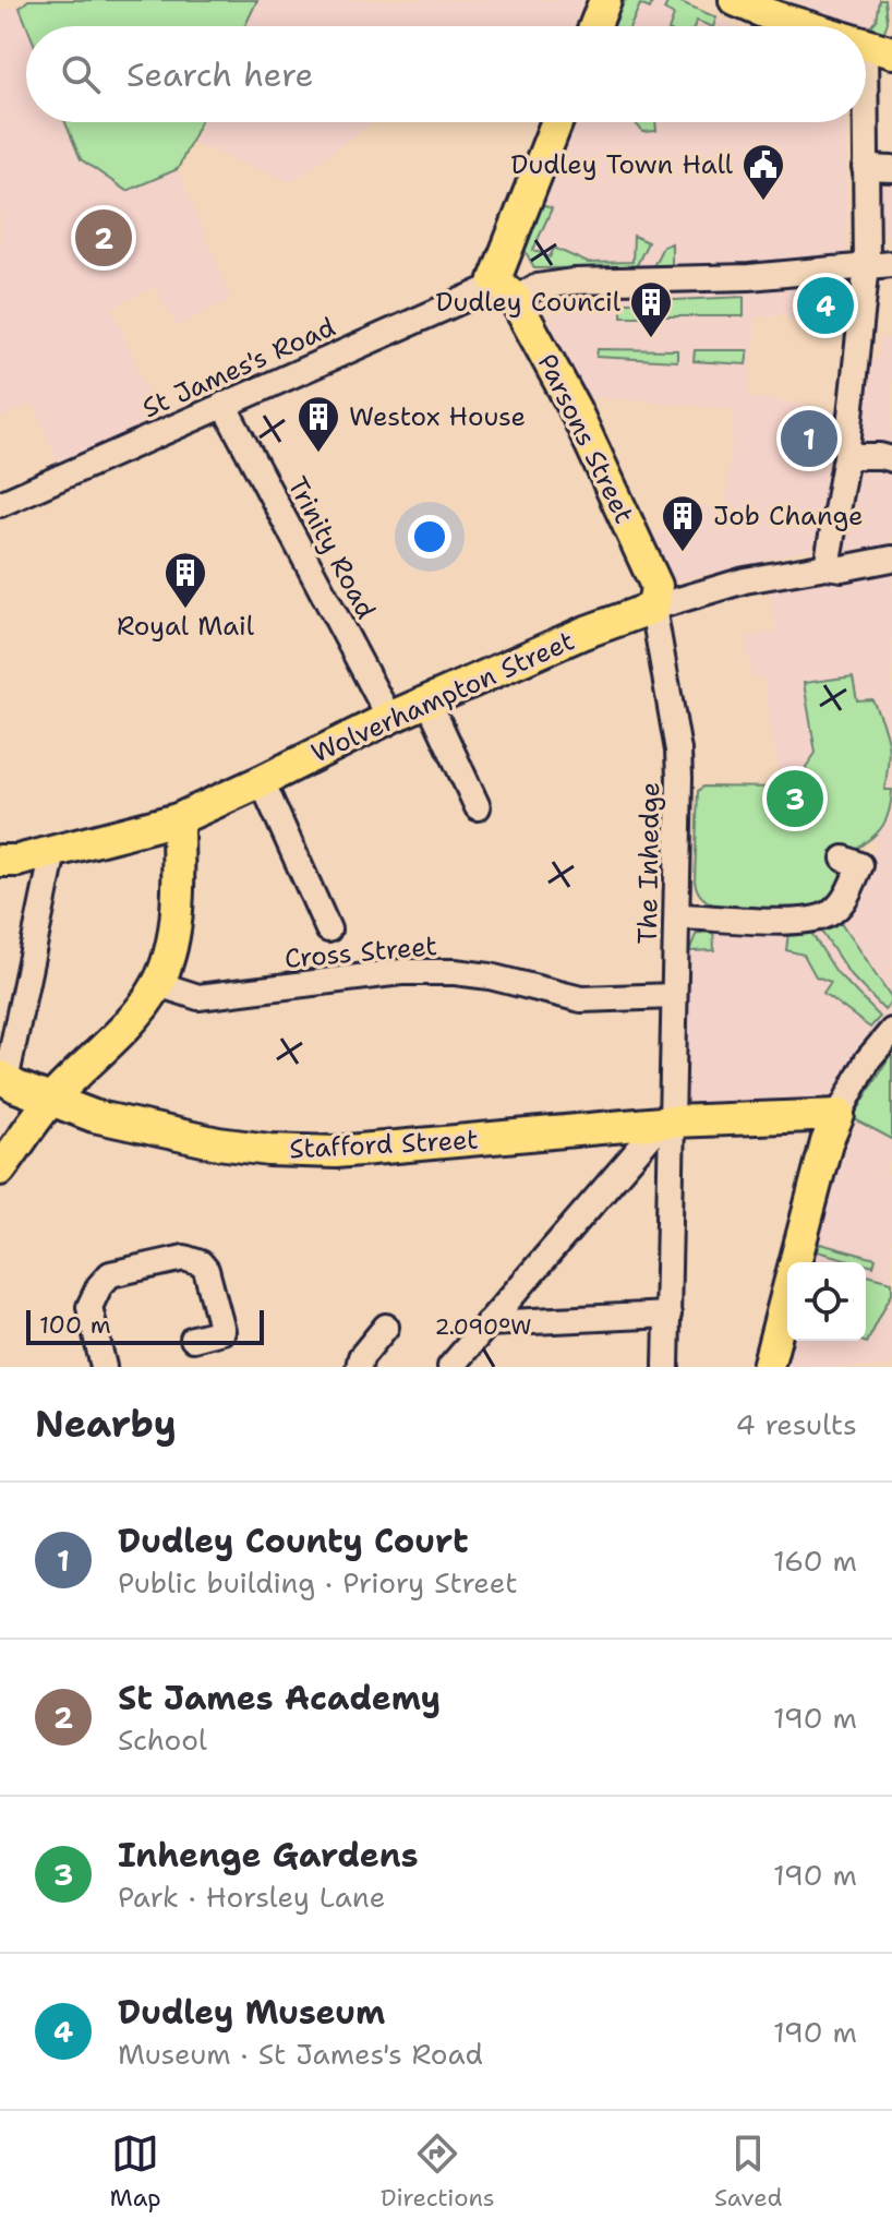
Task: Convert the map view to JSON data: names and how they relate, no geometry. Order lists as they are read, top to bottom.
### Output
{
  "streets": {
    "main road": ["Parsons Street", "Wolverhampton Street", "Stafford Street"],
    "street": [
      "St James's Road",
      "Trinity Road",
      "The Inhedge",
      "Cross Street"
    ]
  },
  "crossings": [
    ["St James's Road", "Parsons Street"],
    ["St James's Road", "Trinity Road"],
    ["Parsons Street", "Wolverhampton Street"],
    ["Parsons Street", "The Inhedge"],
    ["Trinity Road", "Wolverhampton Street"],
    ["Wolverhampton Street", "The Inhedge"],
    ["The Inhedge", "Cross Street"],
    ["The Inhedge", "Stafford Street"]
  ],
  "places": {
    "public building": ["Dudley Town Hall"],
    "building": [
      "Dudley Council",
      "Westox House",
      "Job Change",
      "Royal Mail"
    ]
  },
  "scale_bar": "100 m",
  "page": {
    "search": "Search here",
    "pins": [
      "2",
      "4",
      "1",
      "3"
    ],
    "scale": "100 m",
    "heading": ["Nearby", "4 results"],
    "list": [
      {
        "mark": "1",
        "name": "Dudley County Court",
        "note": "Public building · Priory Street",
        "value": "160 m"
      },
      {
        "mark": "2",
        "name": "St James Academy",
        "note": "School",
        "value": "190 m"
      },
      {
        "mark": "3",
        "name": "Inhenge Gardens",
        "note": "Park · Horsley Lane",
        "value": "190 m"
      },
      {
        "mark": "4",
        "name": "Dudley Museum",
        "note": "Museum · St James's Road",
        "value": "190 m"
      }
    ],
    "nav": ["Map", "Directions", "Saved"]
  },
  "coordinates": ["2.090°W"]
}
